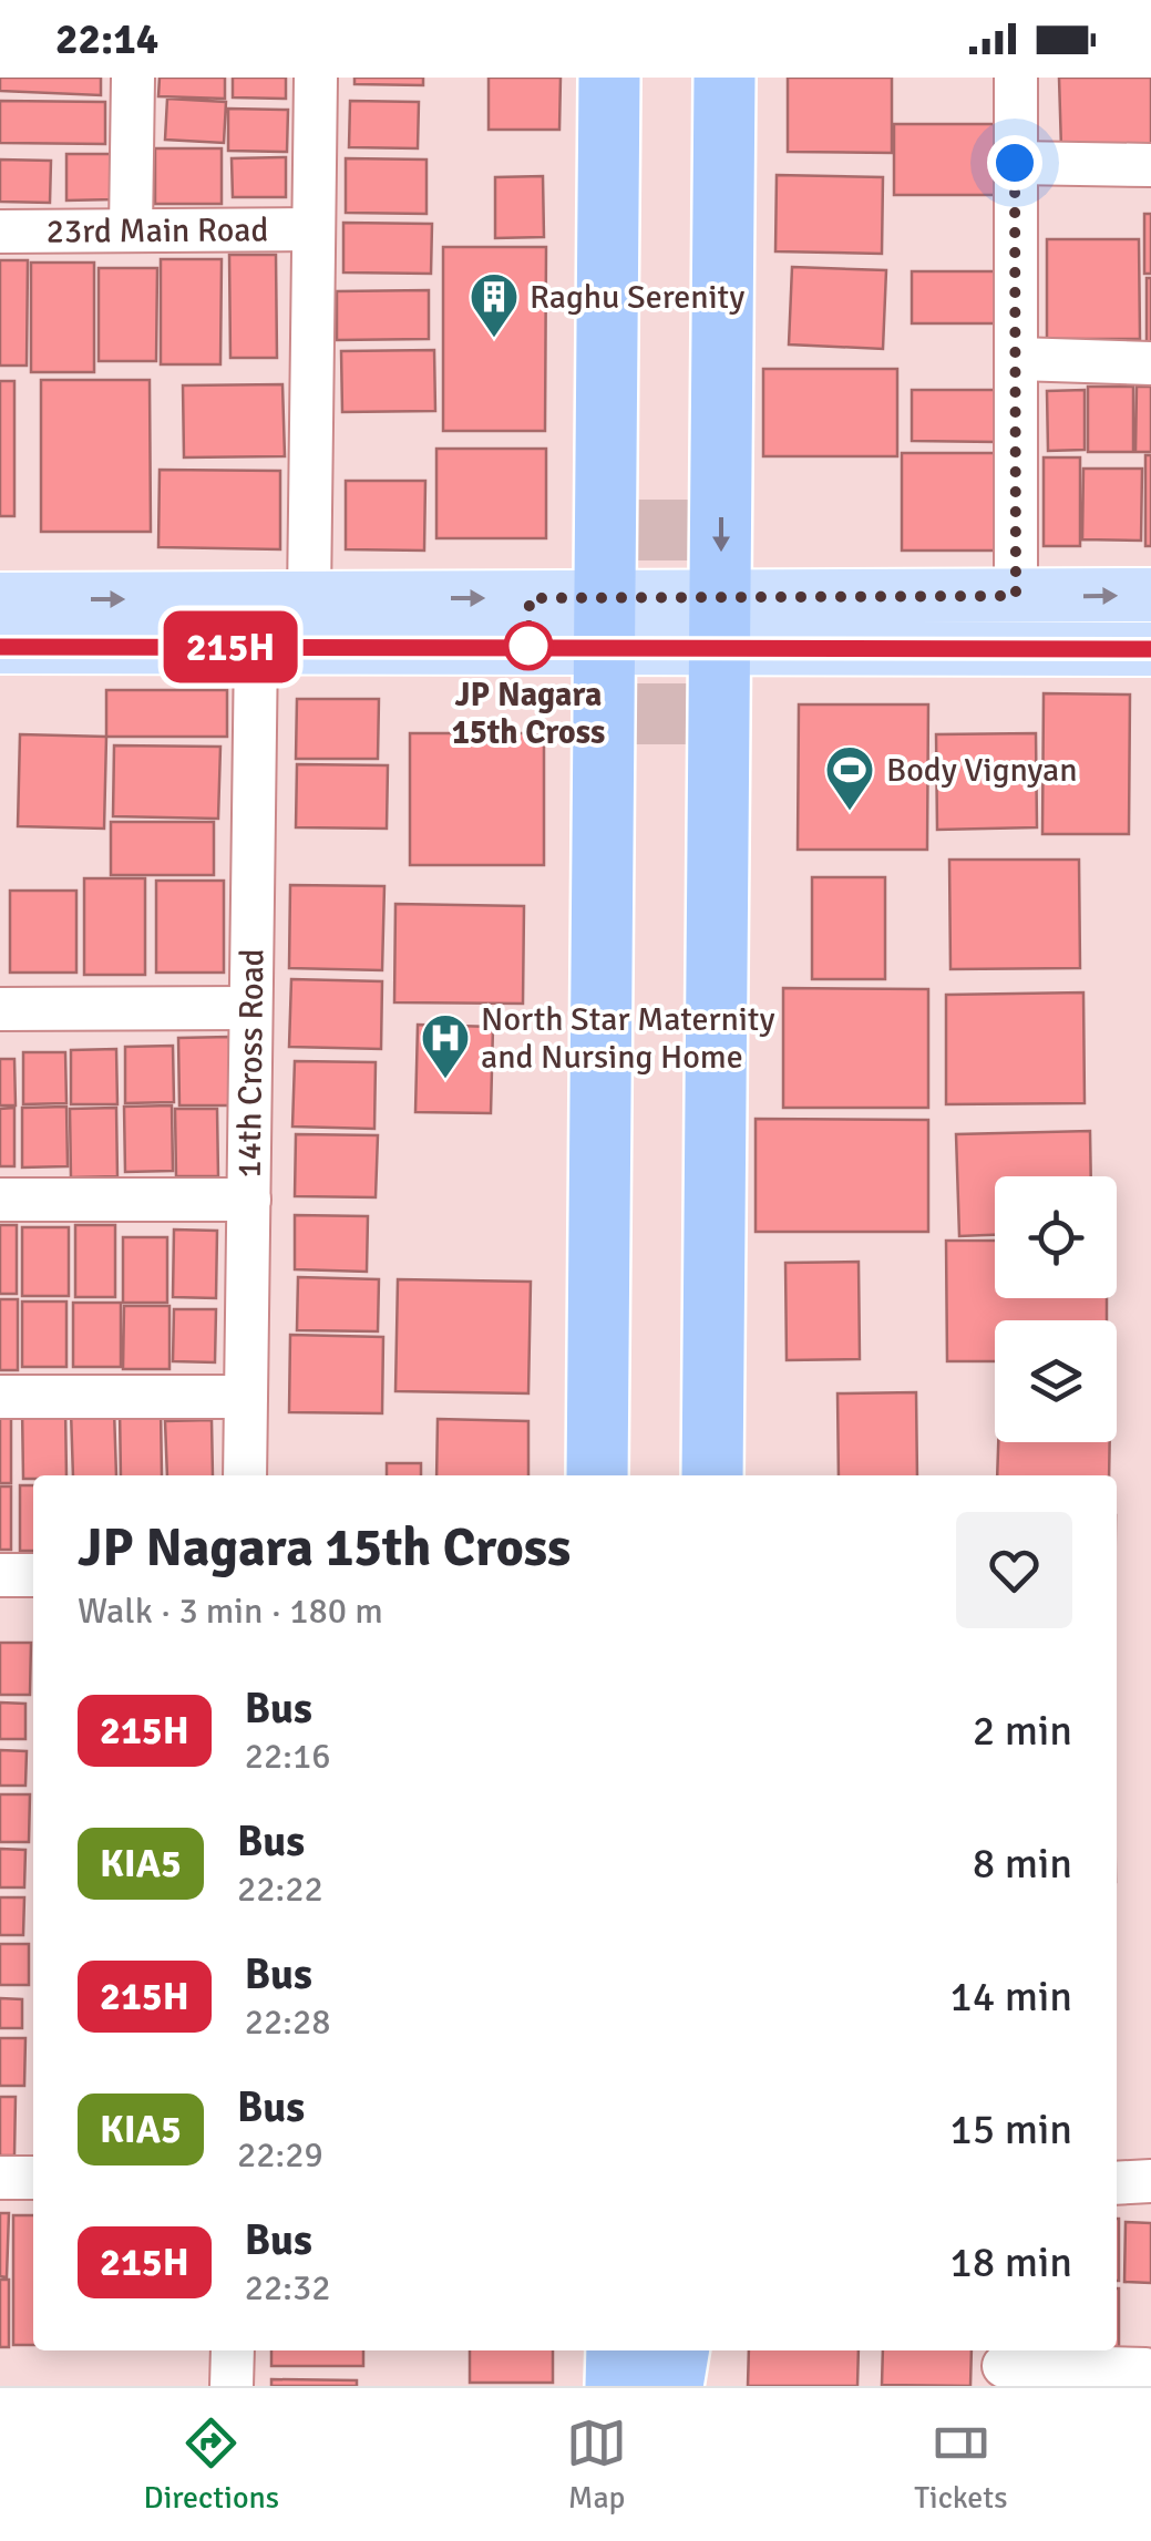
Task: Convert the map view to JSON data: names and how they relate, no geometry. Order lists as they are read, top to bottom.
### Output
{
  "streets": {
    "street": ["23rd Main Road", "14th Cross Road"]
  },
  "places": {
    "building": ["Raghu Serenity"],
    "other": ["JP Nagara 15th Cross"],
    "sports": ["Body Vignyan"],
    "hospital": ["North Star Maternity and Nursing Home"]
  },
  "lines": ["bus line 215H"],
  "page": {
    "status": "22:14",
    "on_map": "215H",
    "heading": ["JP Nagara 15th Cross", "Walk · 3 min · 180 m"],
    "list": [
      {
        "mark": "215H",
        "name": "Bus",
        "note": "22:16",
        "value": "2 min"
      },
      {
        "mark": "KIA5",
        "name": "Bus",
        "note": "22:22",
        "value": "8 min"
      },
      {
        "mark": "215H",
        "name": "Bus",
        "note": "22:28",
        "value": "14 min"
      },
      {
        "mark": "KIA5",
        "name": "Bus",
        "note": "22:29",
        "value": "15 min"
      },
      {
        "mark": "215H",
        "name": "Bus",
        "note": "22:32",
        "value": "18 min"
      }
    ],
    "tabs": ["Directions", "Map", "Tickets"]
  }
}
